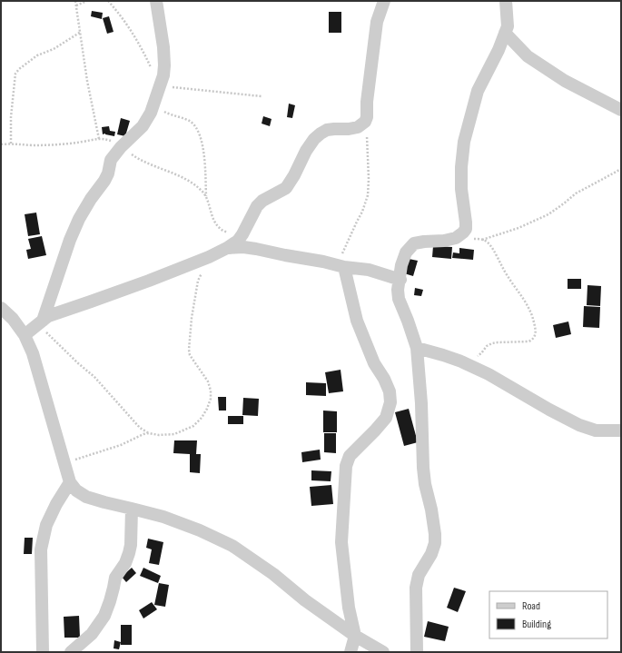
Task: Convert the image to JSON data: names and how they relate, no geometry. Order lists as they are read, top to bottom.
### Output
{
  "legend": ["Road", "Building"]
}
